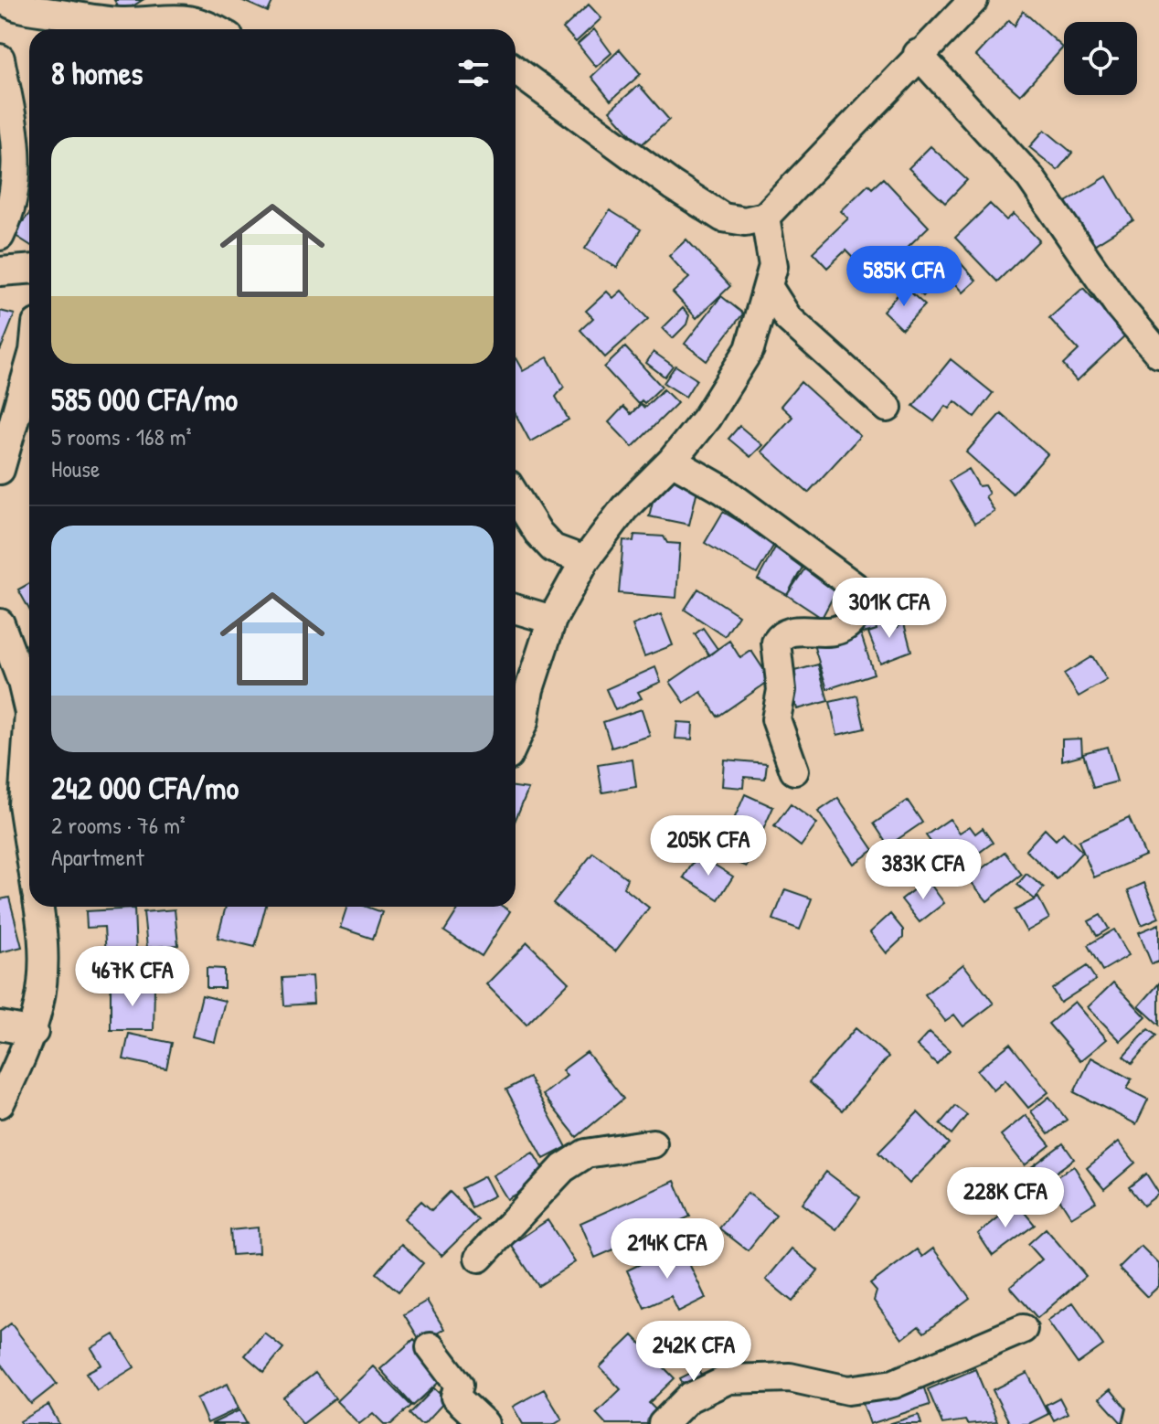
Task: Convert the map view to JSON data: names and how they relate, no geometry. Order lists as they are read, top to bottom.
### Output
{
  "page": {
    "heading": "8 homes",
    "list": [
      {
        "name": "585 000 CFA/mo",
        "note": "5 rooms · 168 m² · House"
      },
      {
        "name": "242 000 CFA/mo",
        "note": "2 rooms · 76 m² · Apartment"
      }
    ],
    "price": [
      "585K CFA",
      "301K CFA",
      "205K CFA",
      "383K CFA",
      "467K CFA",
      "228K CFA",
      "214K CFA",
      "242K CFA"
    ]
  }
}
